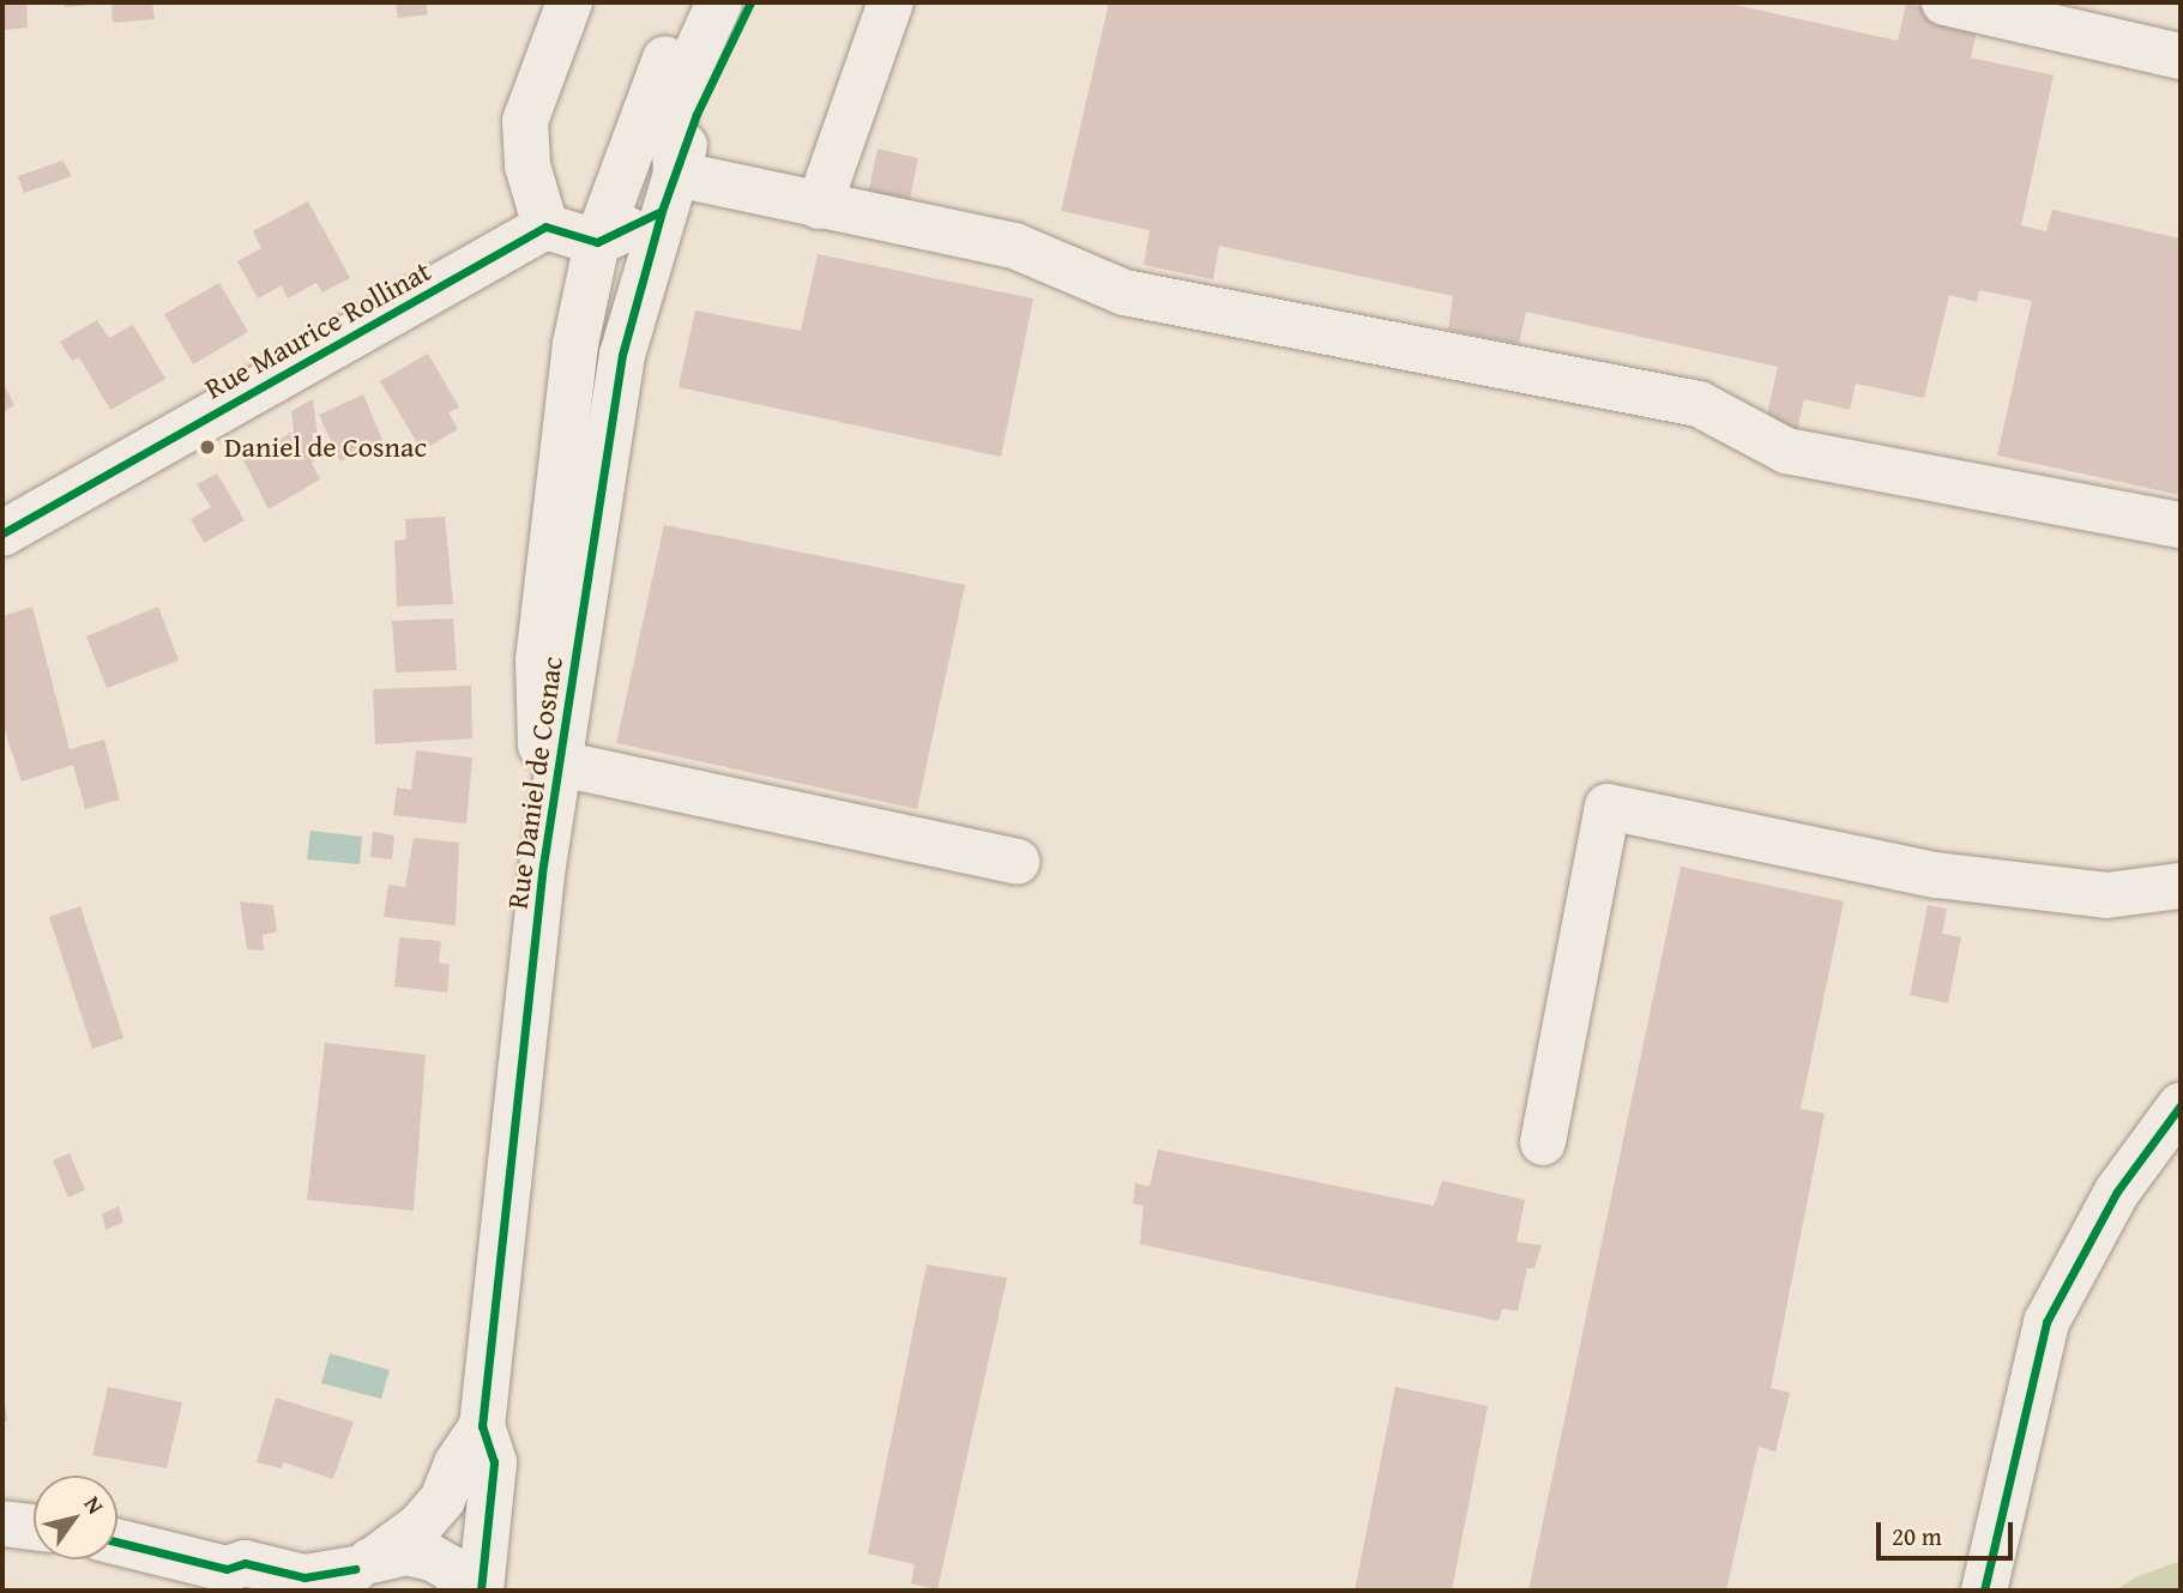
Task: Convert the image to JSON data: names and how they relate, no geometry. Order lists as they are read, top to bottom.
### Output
{
  "streets": {
    "street": ["Rue Maurice Rollinat", "Rue Daniel de Cosnac"]
  },
  "places": ["Daniel de Cosnac"],
  "scale_bar": "20 m",
  "north": "top right"
}
